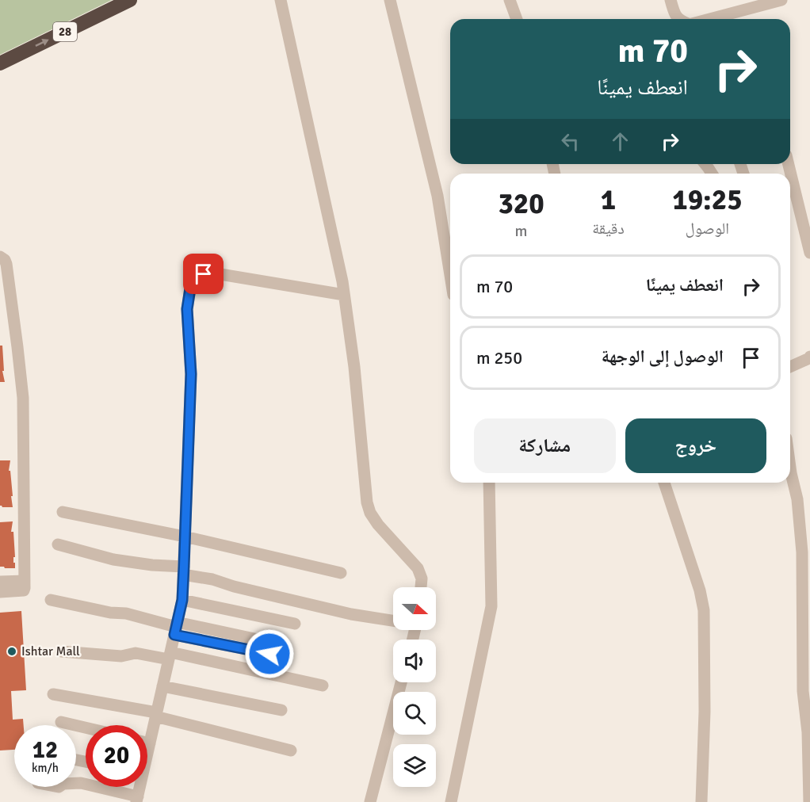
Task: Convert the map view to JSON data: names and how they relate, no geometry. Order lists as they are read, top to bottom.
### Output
{
  "streets": {
    "highway": ["28"]
  },
  "places": ["Ishtar Mall"],
  "north": "right",
  "page": {
    "turn": ["70 m", "انعطف يمينًا"],
    "eta": [
      "19:25",
      "الوصول",
      "1",
      "دقيقة",
      "320",
      "m"
    ],
    "list": [
      {
        "name": "انعطف يمينًا",
        "value": "70 m"
      },
      {
        "name": "الوصول إلى الوجهة",
        "value": "250 m"
      }
    ],
    "buttons": ["خروج", "مشاركة"],
    "speed": "12 km/h",
    "limit": "20"
  }
}
